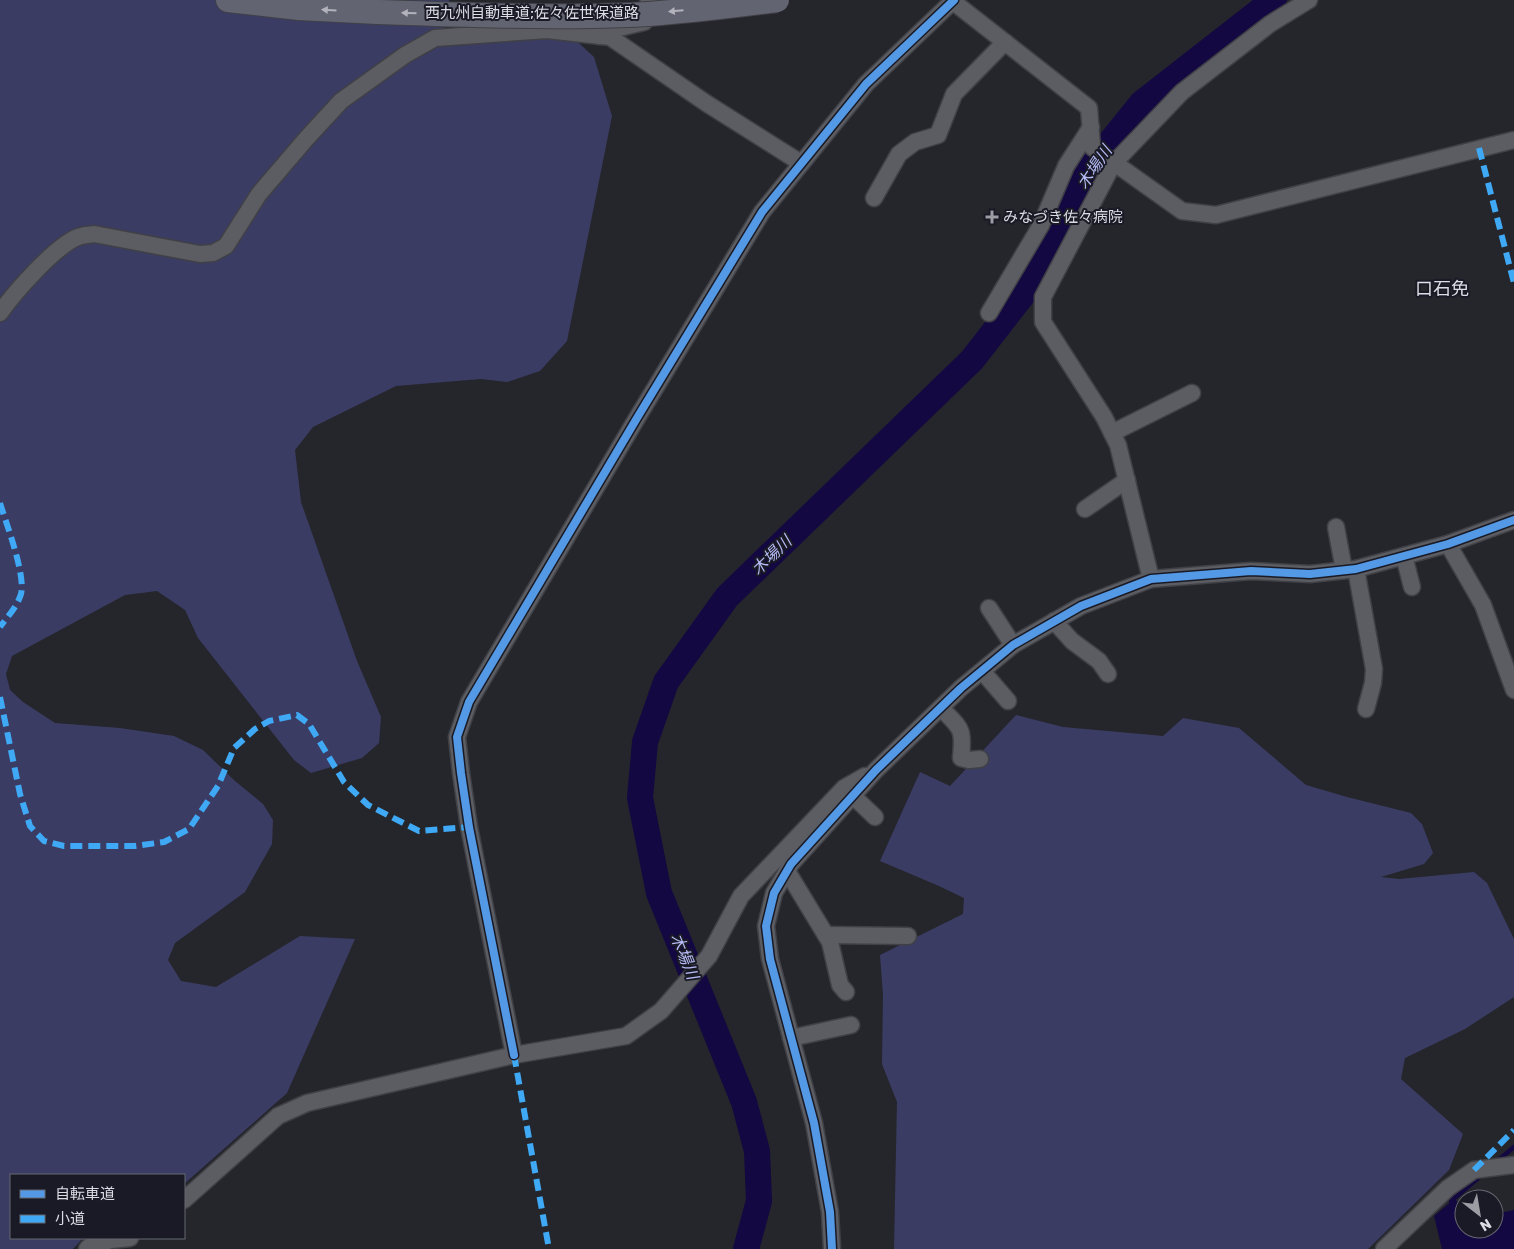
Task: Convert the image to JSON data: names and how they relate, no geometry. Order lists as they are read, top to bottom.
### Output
{
  "streets": {
    "highway": ["西九州自動車道;佐々佐世保道路"]
  },
  "one_way": ["西九州自動車道;佐々佐世保道路"],
  "districts": ["口石免"],
  "water": ["木場川"],
  "places": {
    "health": ["みなづき佐々病院"]
  },
  "legend": ["自転車道", "小道"],
  "north": "bottom right"
}
